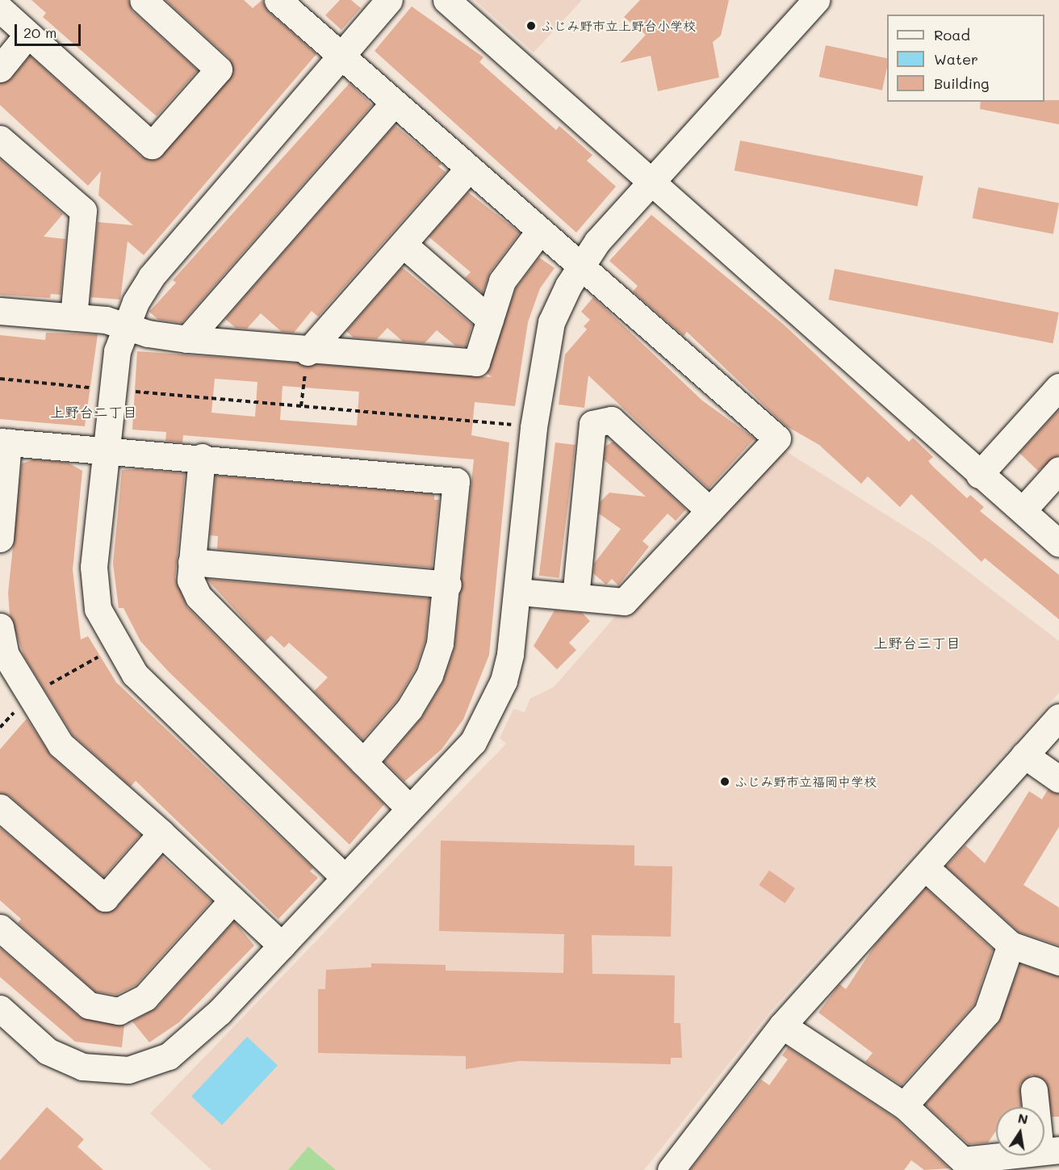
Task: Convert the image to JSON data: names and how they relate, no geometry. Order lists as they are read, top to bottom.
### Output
{
  "districts": ["上野台二丁目", "上野台三丁目"],
  "places": ["ふじみ野市立上野台小学校", "ふじみ野市立福岡中学校"],
  "legend": ["Road", "Water", "Building"],
  "scale_bar": "20 m",
  "north": "top"
}
